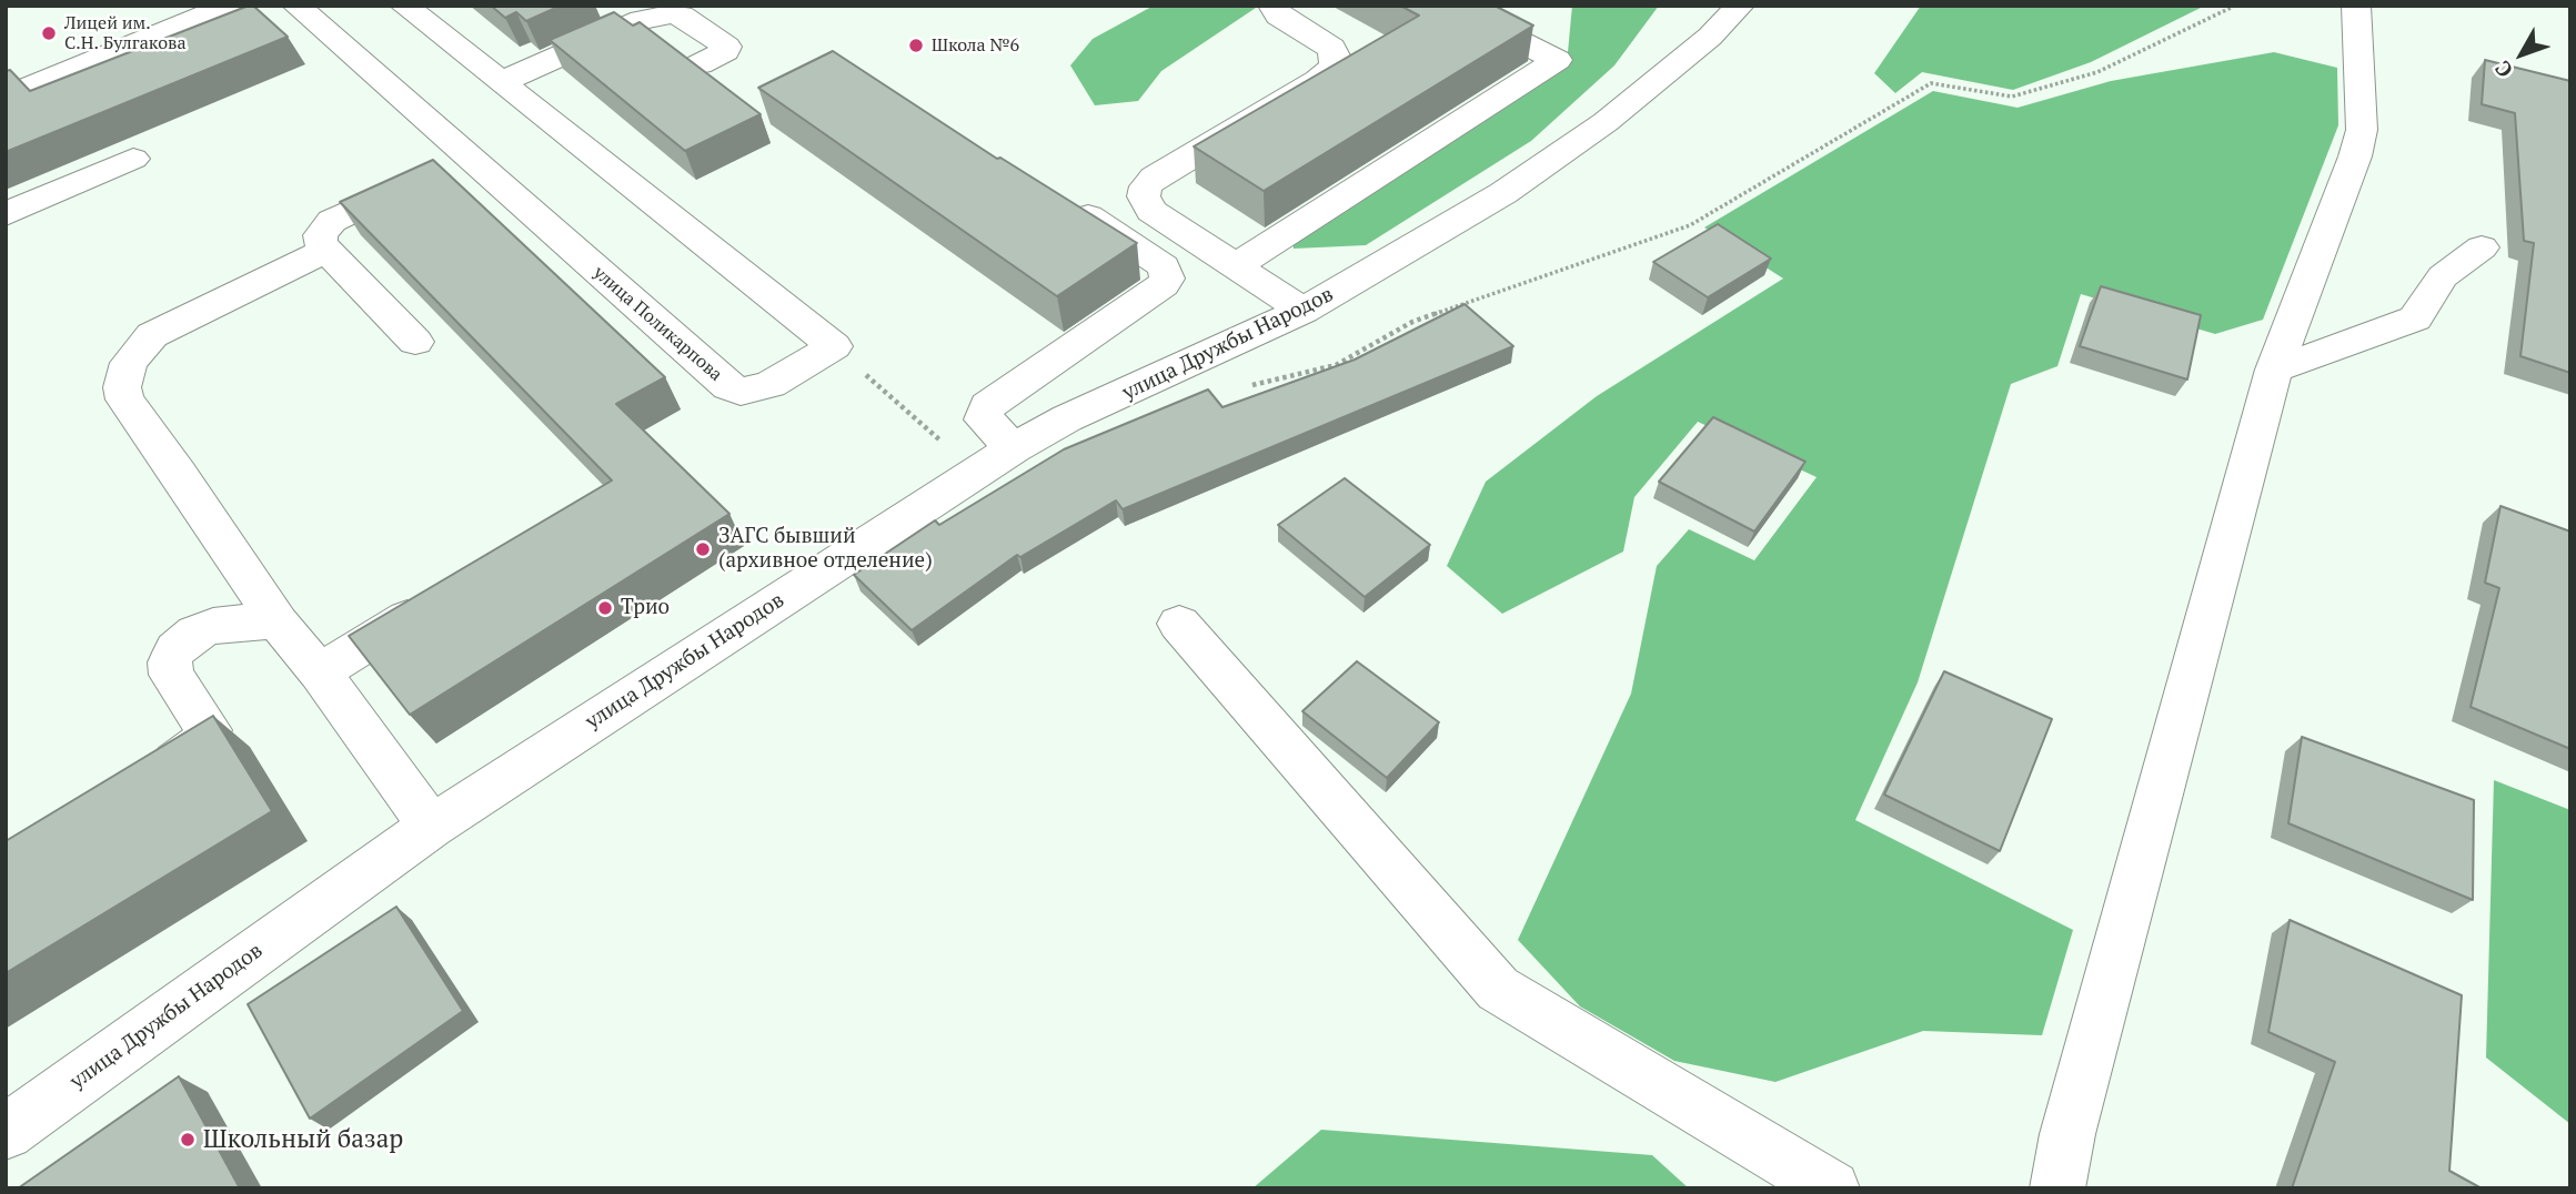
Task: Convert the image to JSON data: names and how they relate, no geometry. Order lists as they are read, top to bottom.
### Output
{
  "streets": {
    "street": ["улица Поликарпова", "улица Дружбы Народов"]
  },
  "places": [
    "Лицей им. С.Н. Булгакова",
    "Школа №6",
    "ЗАГС бывший (архивное отделение)",
    "Трио",
    "Школьный базар"
  ],
  "north": "bottom left"
}
